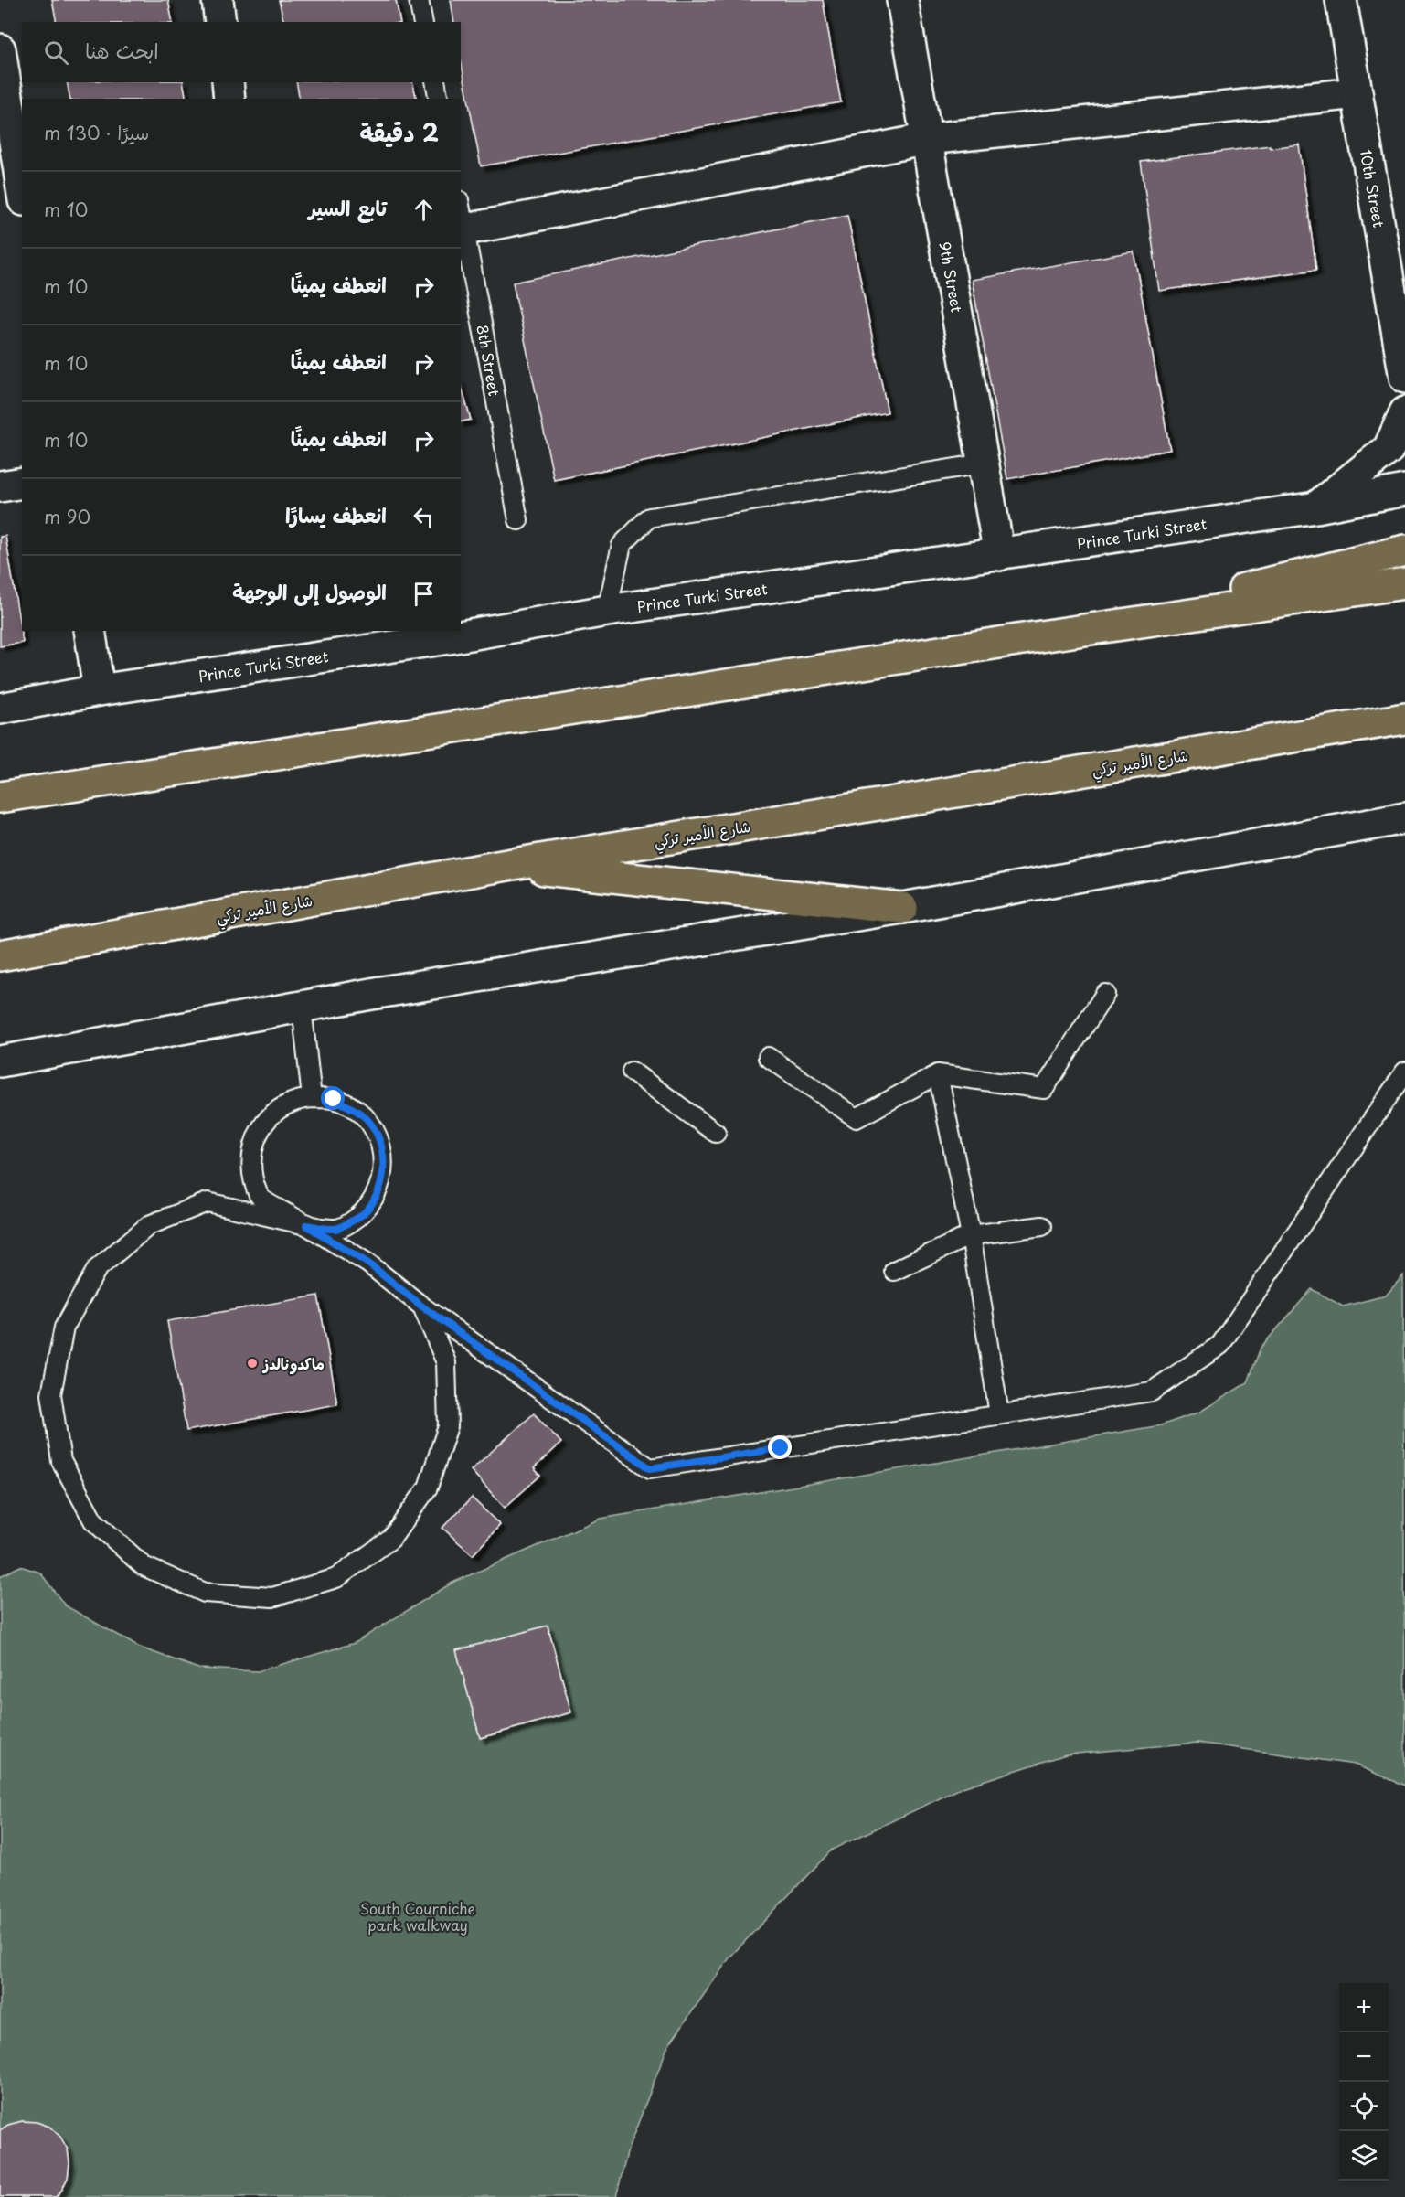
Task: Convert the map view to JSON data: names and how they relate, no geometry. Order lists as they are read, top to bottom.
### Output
{
  "streets": {
    "main road": ["شارع الأمير تركي"],
    "street": ["10th Street", "9th Street", "Prince Turki Street"],
    "lane": ["8th Street"]
  },
  "crossings": [
    ["9th Street", "Prince Turki Street"]
  ],
  "parks": ["South Courniche park walkway"],
  "places": ["ماكدونالدز"],
  "page": {
    "search": "ابحث هنا",
    "heading": ["2 دقيقة", "سيرًا · 130 m"],
    "list": [
      ["تابع السير", "10 m"],
      ["انعطف يمينًا", "10 m"],
      ["انعطف يمينًا", "10 m"],
      ["انعطف يمينًا", "10 m"],
      ["انعطف يسارًا", "90 m"],
      "الوصول إلى الوجهة"
    ],
    "map_buttons": ["+", "−"]
  }
}
